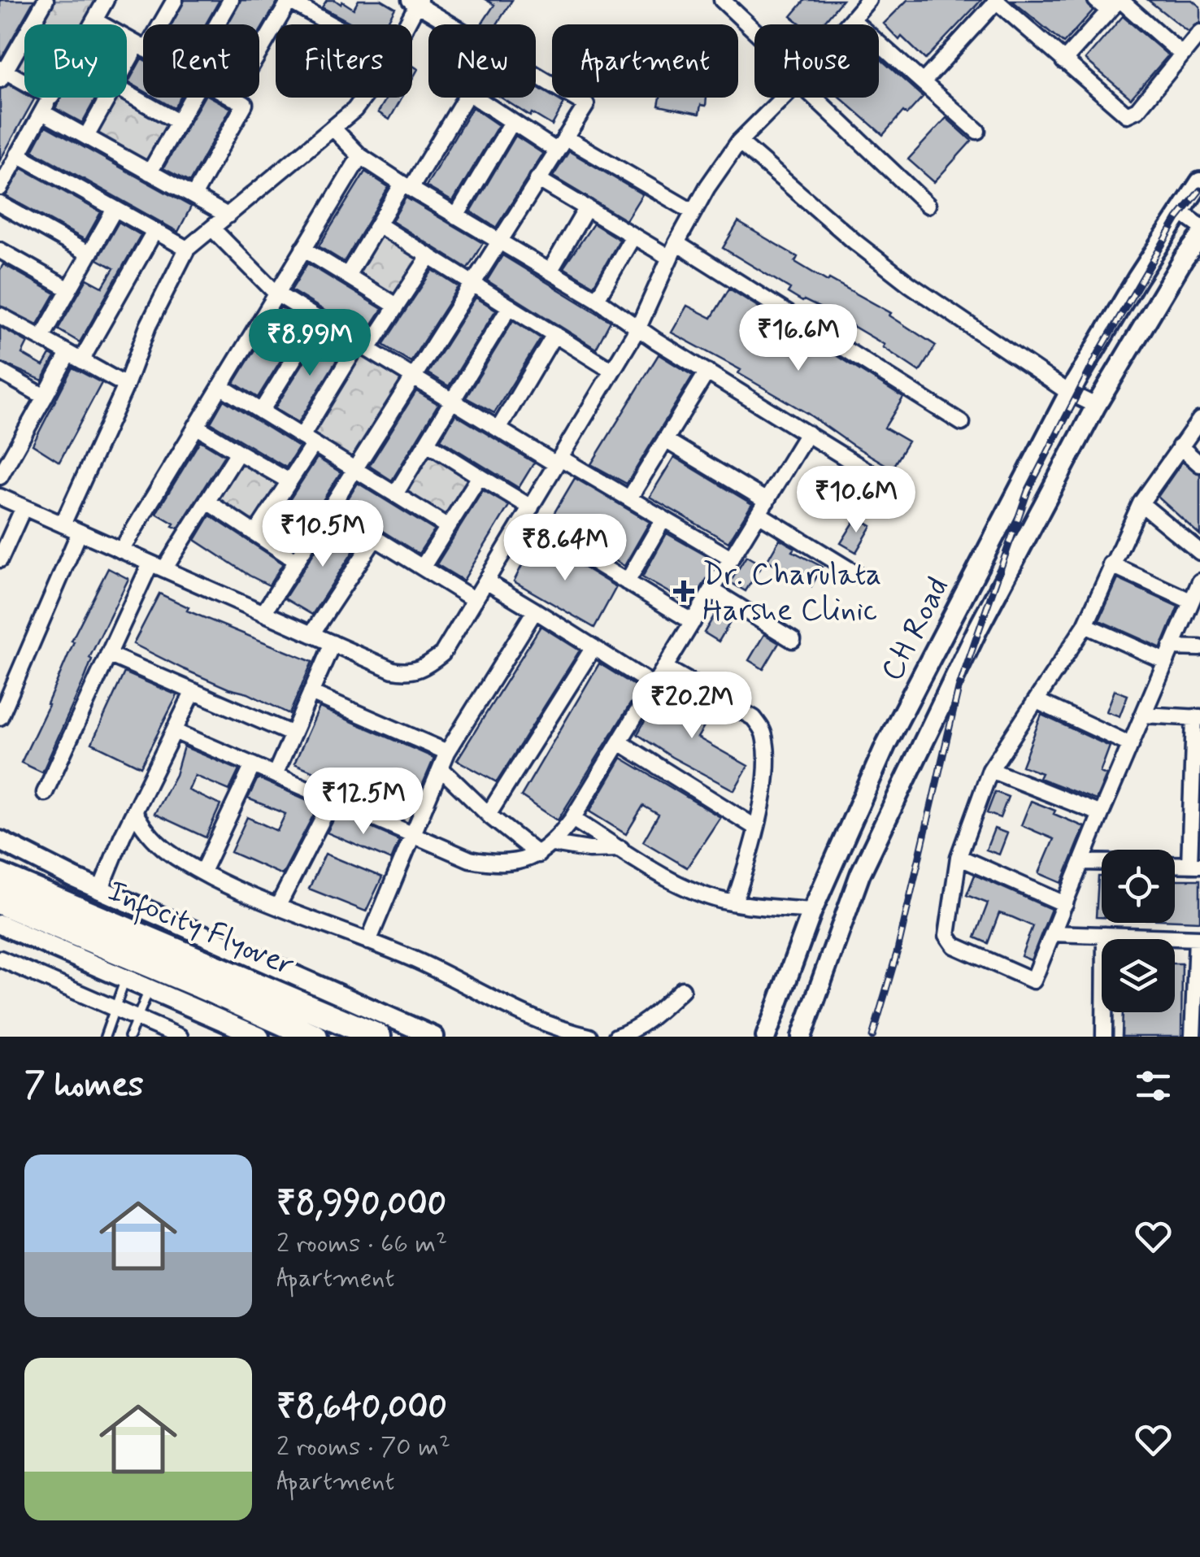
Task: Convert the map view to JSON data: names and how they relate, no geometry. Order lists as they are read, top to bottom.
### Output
{
  "streets": {
    "highway": ["Infocity Flyover"],
    "street": ["CH Road"]
  },
  "places": {
    "health": ["Dr. Charulata Harshe Clinic"]
  },
  "page": {
    "chip": [
      "Buy",
      "Rent",
      "Filters",
      "New",
      "Apartment",
      "House"
    ],
    "price": [
      "₹16.6M",
      "₹8.99M",
      "₹10.6M",
      "₹10.5M",
      "₹8.64M",
      "₹20.2M",
      "₹12.5M"
    ],
    "heading": "7 homes",
    "list": [
      {
        "name": "₹8,990,000",
        "note": "2 rooms · 66 m² · Apartment"
      },
      {
        "name": "₹8,640,000",
        "note": "2 rooms · 70 m² · Apartment"
      }
    ]
  }
}
